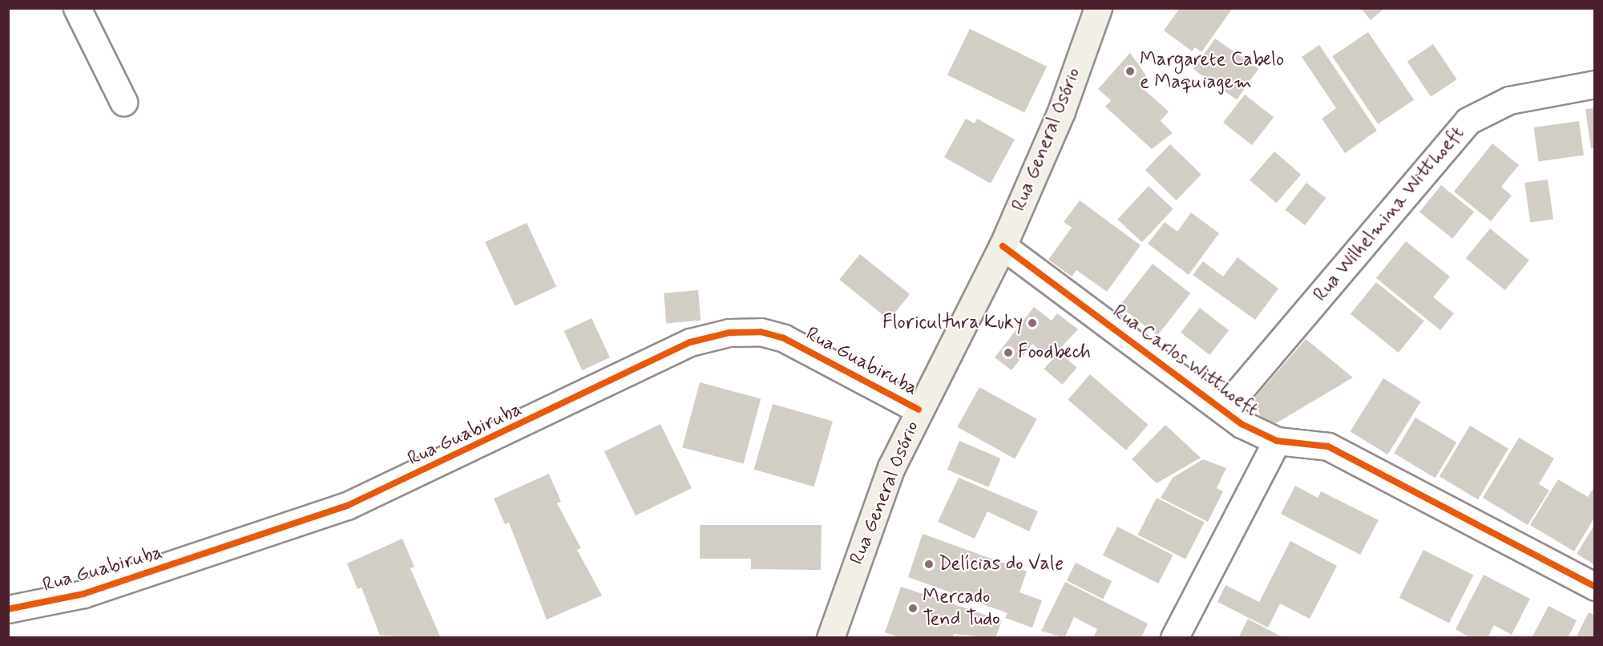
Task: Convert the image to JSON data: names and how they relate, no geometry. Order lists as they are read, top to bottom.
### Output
{
  "streets": {
    "main road": ["Rua General Osório"],
    "street": ["Rua Wilhelmina Witthoeft", "Rua Carlos Witthoeft", "Rua Guabiruba"]
  },
  "crossings": [
    ["Rua General Osório", "Rua Carlos Witthoeft"],
    ["Rua General Osório", "Rua Guabiruba"],
    ["Rua Wilhelmina Witthoeft", "Rua Carlos Witthoeft"]
  ],
  "places": [
    "Margarete Cabelo e Maquiagem",
    "Floricultura Kuky",
    "Foodbech",
    "Delícias do Vale",
    "Mercado Tend Tudo"
  ]
}
